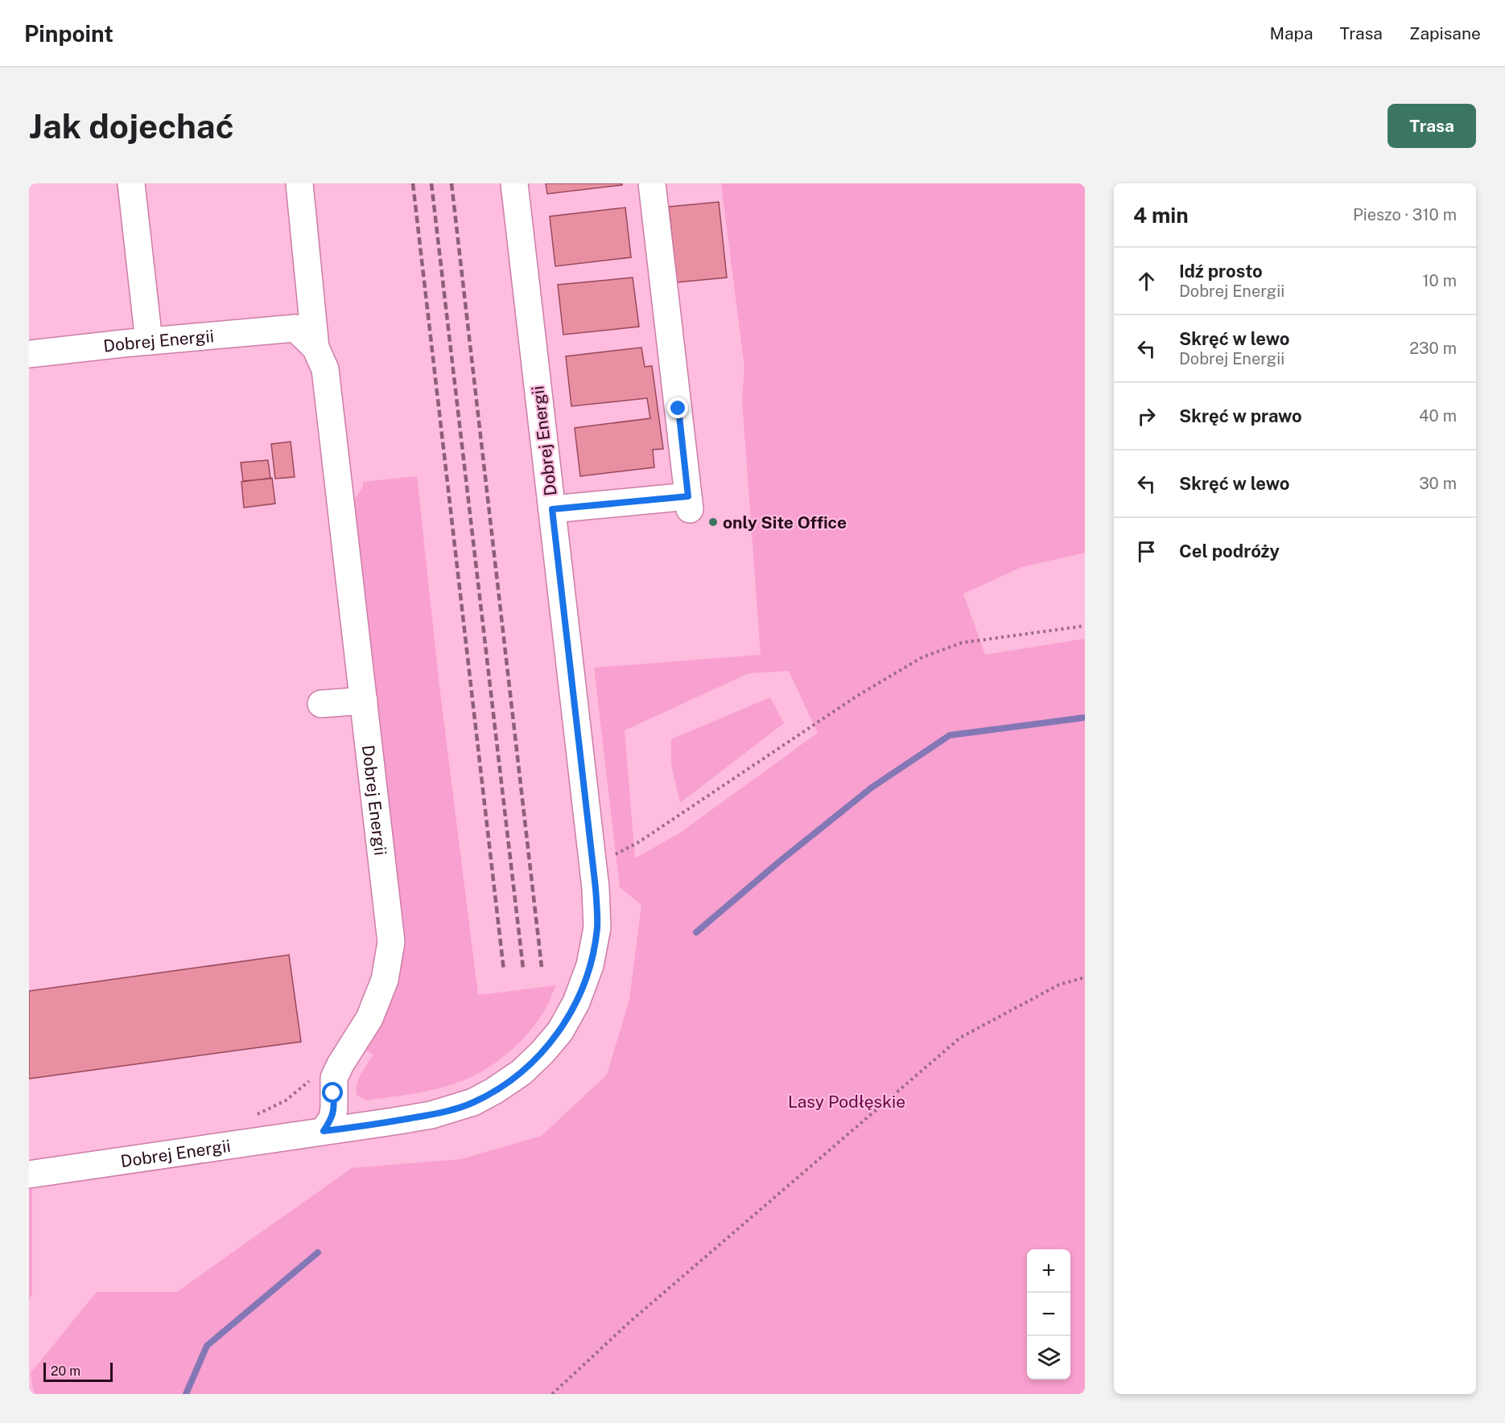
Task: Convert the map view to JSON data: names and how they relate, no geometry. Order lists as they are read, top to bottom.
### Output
{
  "streets": {
    "street": ["Dobrej Energii"]
  },
  "parks": ["Lasy Podłęskie"],
  "places": ["only Site Office"],
  "scale_bar": "20 m",
  "page": {
    "header": "Pinpoint",
    "nav": ["Mapa", "Trasa", "Zapisane"],
    "buttons": "Trasa",
    "title": "Jak dojechać",
    "heading": ["4 min", "Pieszo · 310 m"],
    "list": [
      ["Idź prosto", "Dobrej Energii", "10 m"],
      ["Skręć w lewo", "Dobrej Energii", "230 m"],
      ["Skręć w prawo", "40 m"],
      ["Skręć w lewo", "30 m"],
      "Cel podróży"
    ],
    "map_buttons": ["+", "−"],
    "scale": "20 m"
  }
}
